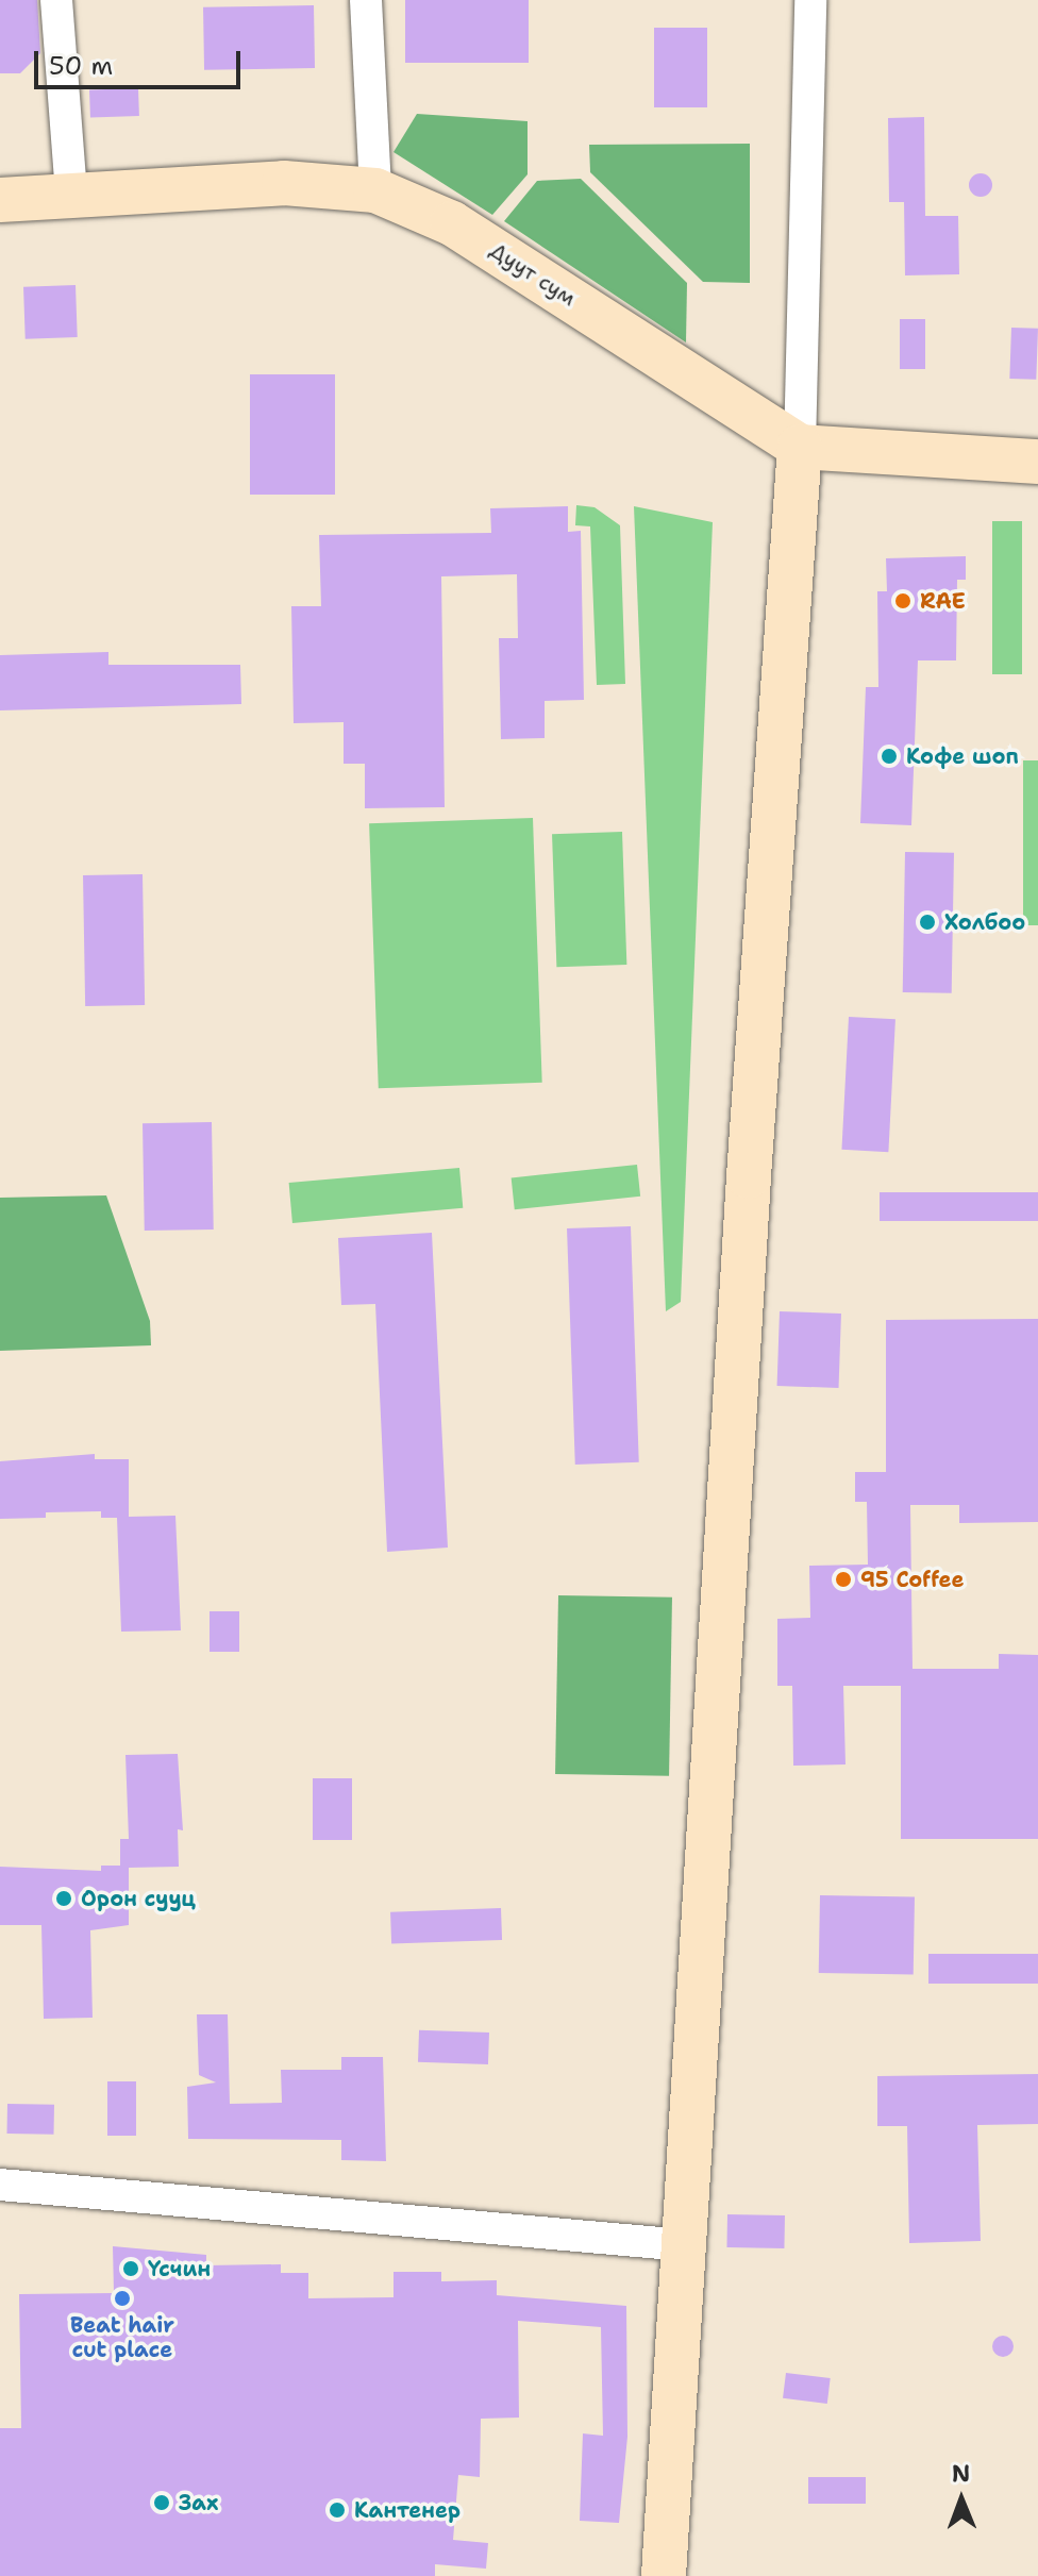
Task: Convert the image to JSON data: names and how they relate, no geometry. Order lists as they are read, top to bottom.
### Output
{
  "streets": {
    "street": ["Дуут сум"]
  },
  "places": [
    "RAE",
    "Кофе шоп",
    "Холбоо",
    "95 Coffee",
    "Орон сууц",
    "Үсчин",
    "Beat hair cut place",
    "Зах",
    "Кантенер"
  ],
  "scale_bar": "50 m",
  "north": "top"
}
